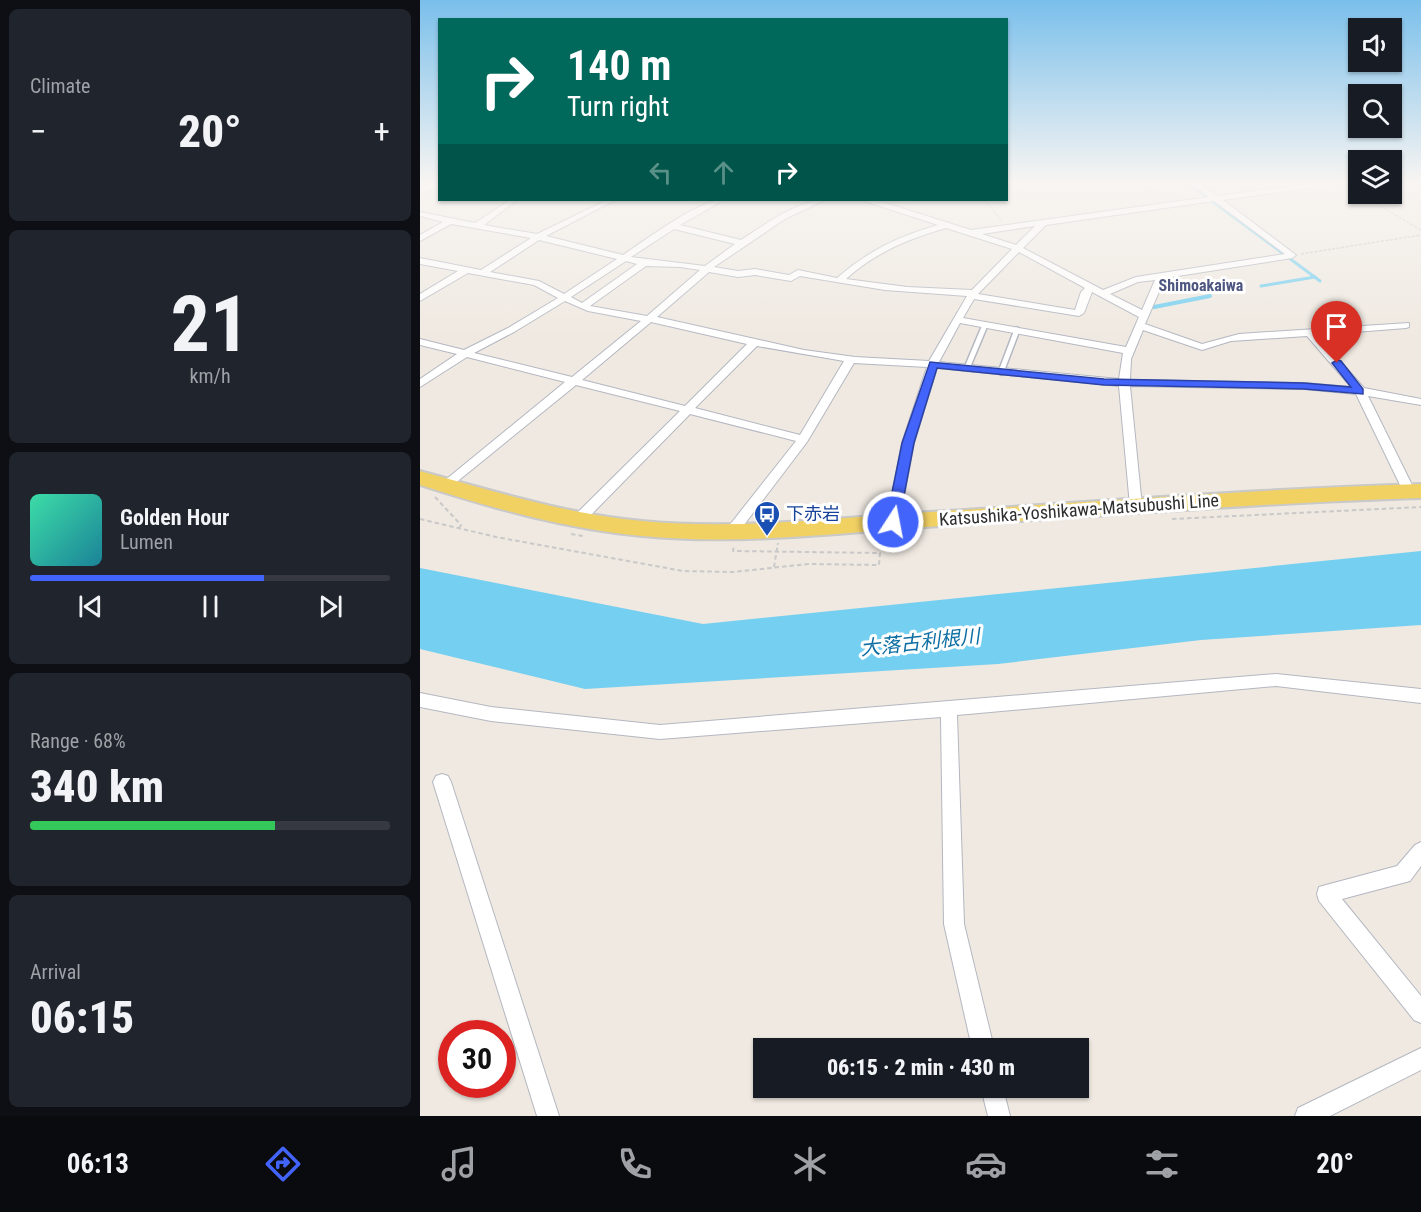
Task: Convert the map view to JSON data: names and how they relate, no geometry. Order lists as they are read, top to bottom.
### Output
{
  "streets": {
    "main road": ["Katsushika-Yoshikawa-Matsubushi Line"]
  },
  "districts": ["Shimoakaiwa"],
  "water": ["大落古利根川"],
  "places": {
    "bus stop": ["下赤岩"]
  },
  "page": {
    "tile": [
      "Climate",
      ["21", "km/h"],
      ["Range · 68%", "340 km"],
      ["Arrival", "06:15"]
    ],
    "turn": ["140 m", "Turn right"],
    "heat": ["−", "20°", "+"],
    "song": ["Golden Hour", "Lumen"],
    "limit": "30",
    "trip": "06:15 · 2 min · 430 m",
    "tabs": ["06:13", "20°"]
  }
}
